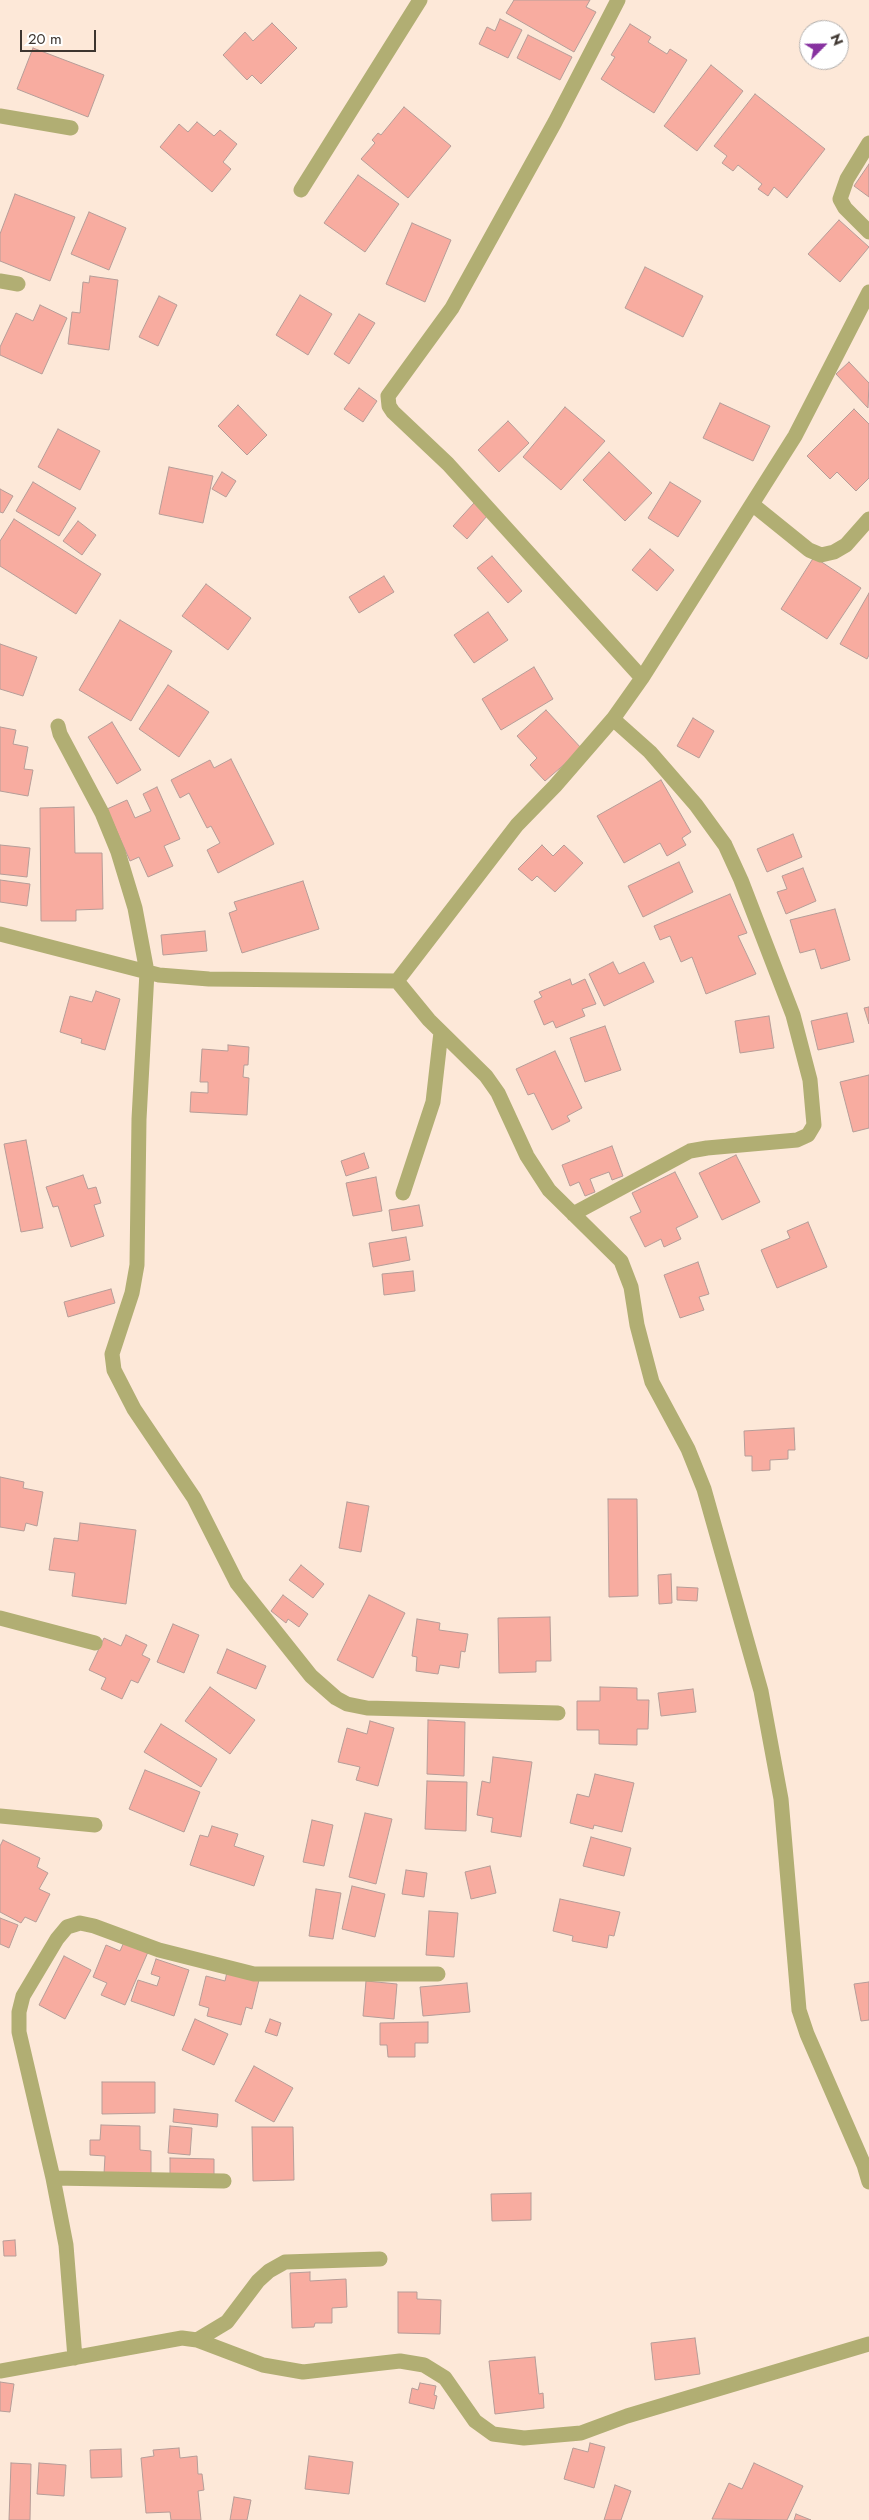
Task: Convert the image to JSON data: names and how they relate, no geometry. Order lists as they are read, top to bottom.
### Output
{
  "scale_bar": "20 m",
  "north": "top right"
}
